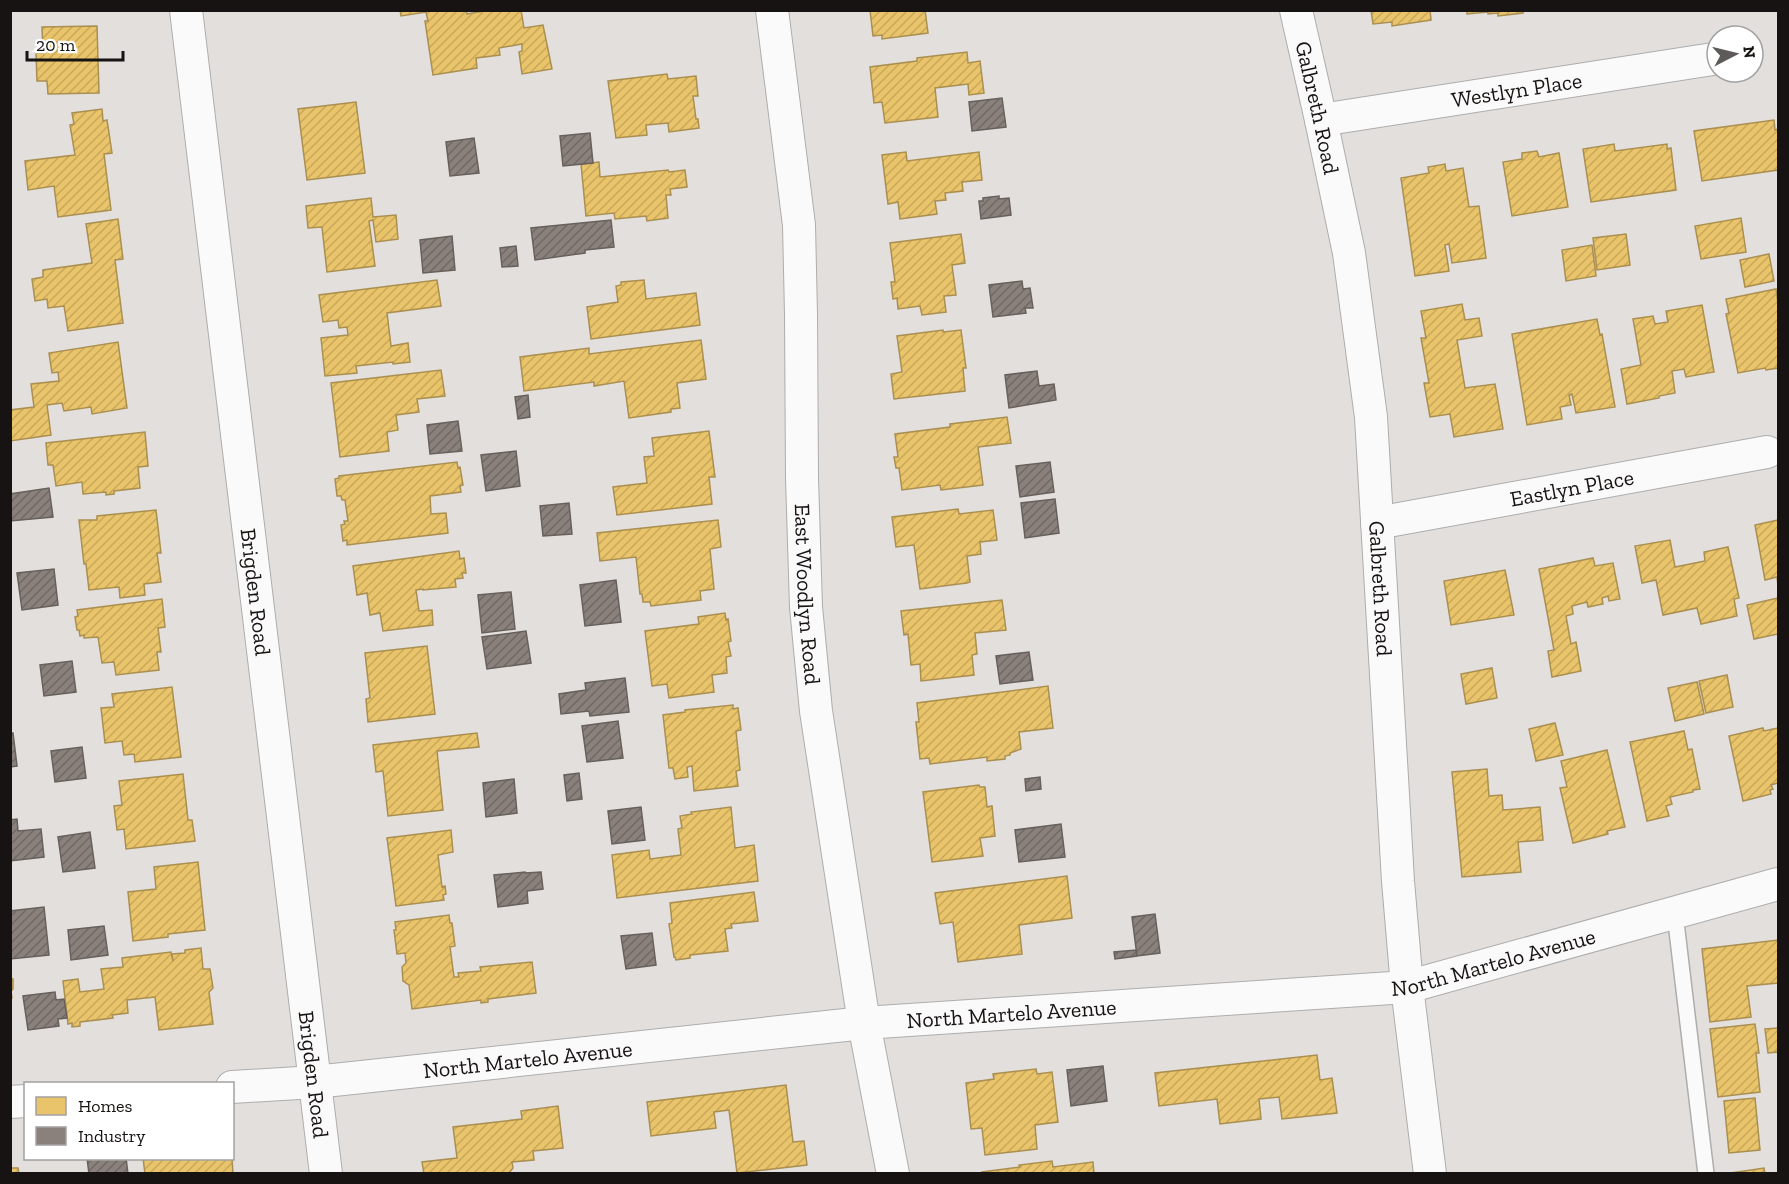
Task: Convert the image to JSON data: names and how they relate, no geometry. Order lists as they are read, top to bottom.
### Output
{
  "streets": {
    "street": [
      "Westlyn Place",
      "Galbreth Road",
      "Eastlyn Place",
      "Brigden Road",
      "East Woodlyn Road",
      "North Martelo Avenue"
    ]
  },
  "crossings": [
    ["Westlyn Place", "Galbreth Road"],
    ["Galbreth Road", "Eastlyn Place"],
    ["Galbreth Road", "North Martelo Avenue"],
    ["Brigden Road", "North Martelo Avenue"],
    ["East Woodlyn Road", "North Martelo Avenue"]
  ],
  "legend": ["Homes", "Industry"],
  "scale_bar": "20 m",
  "north": "right"
}
